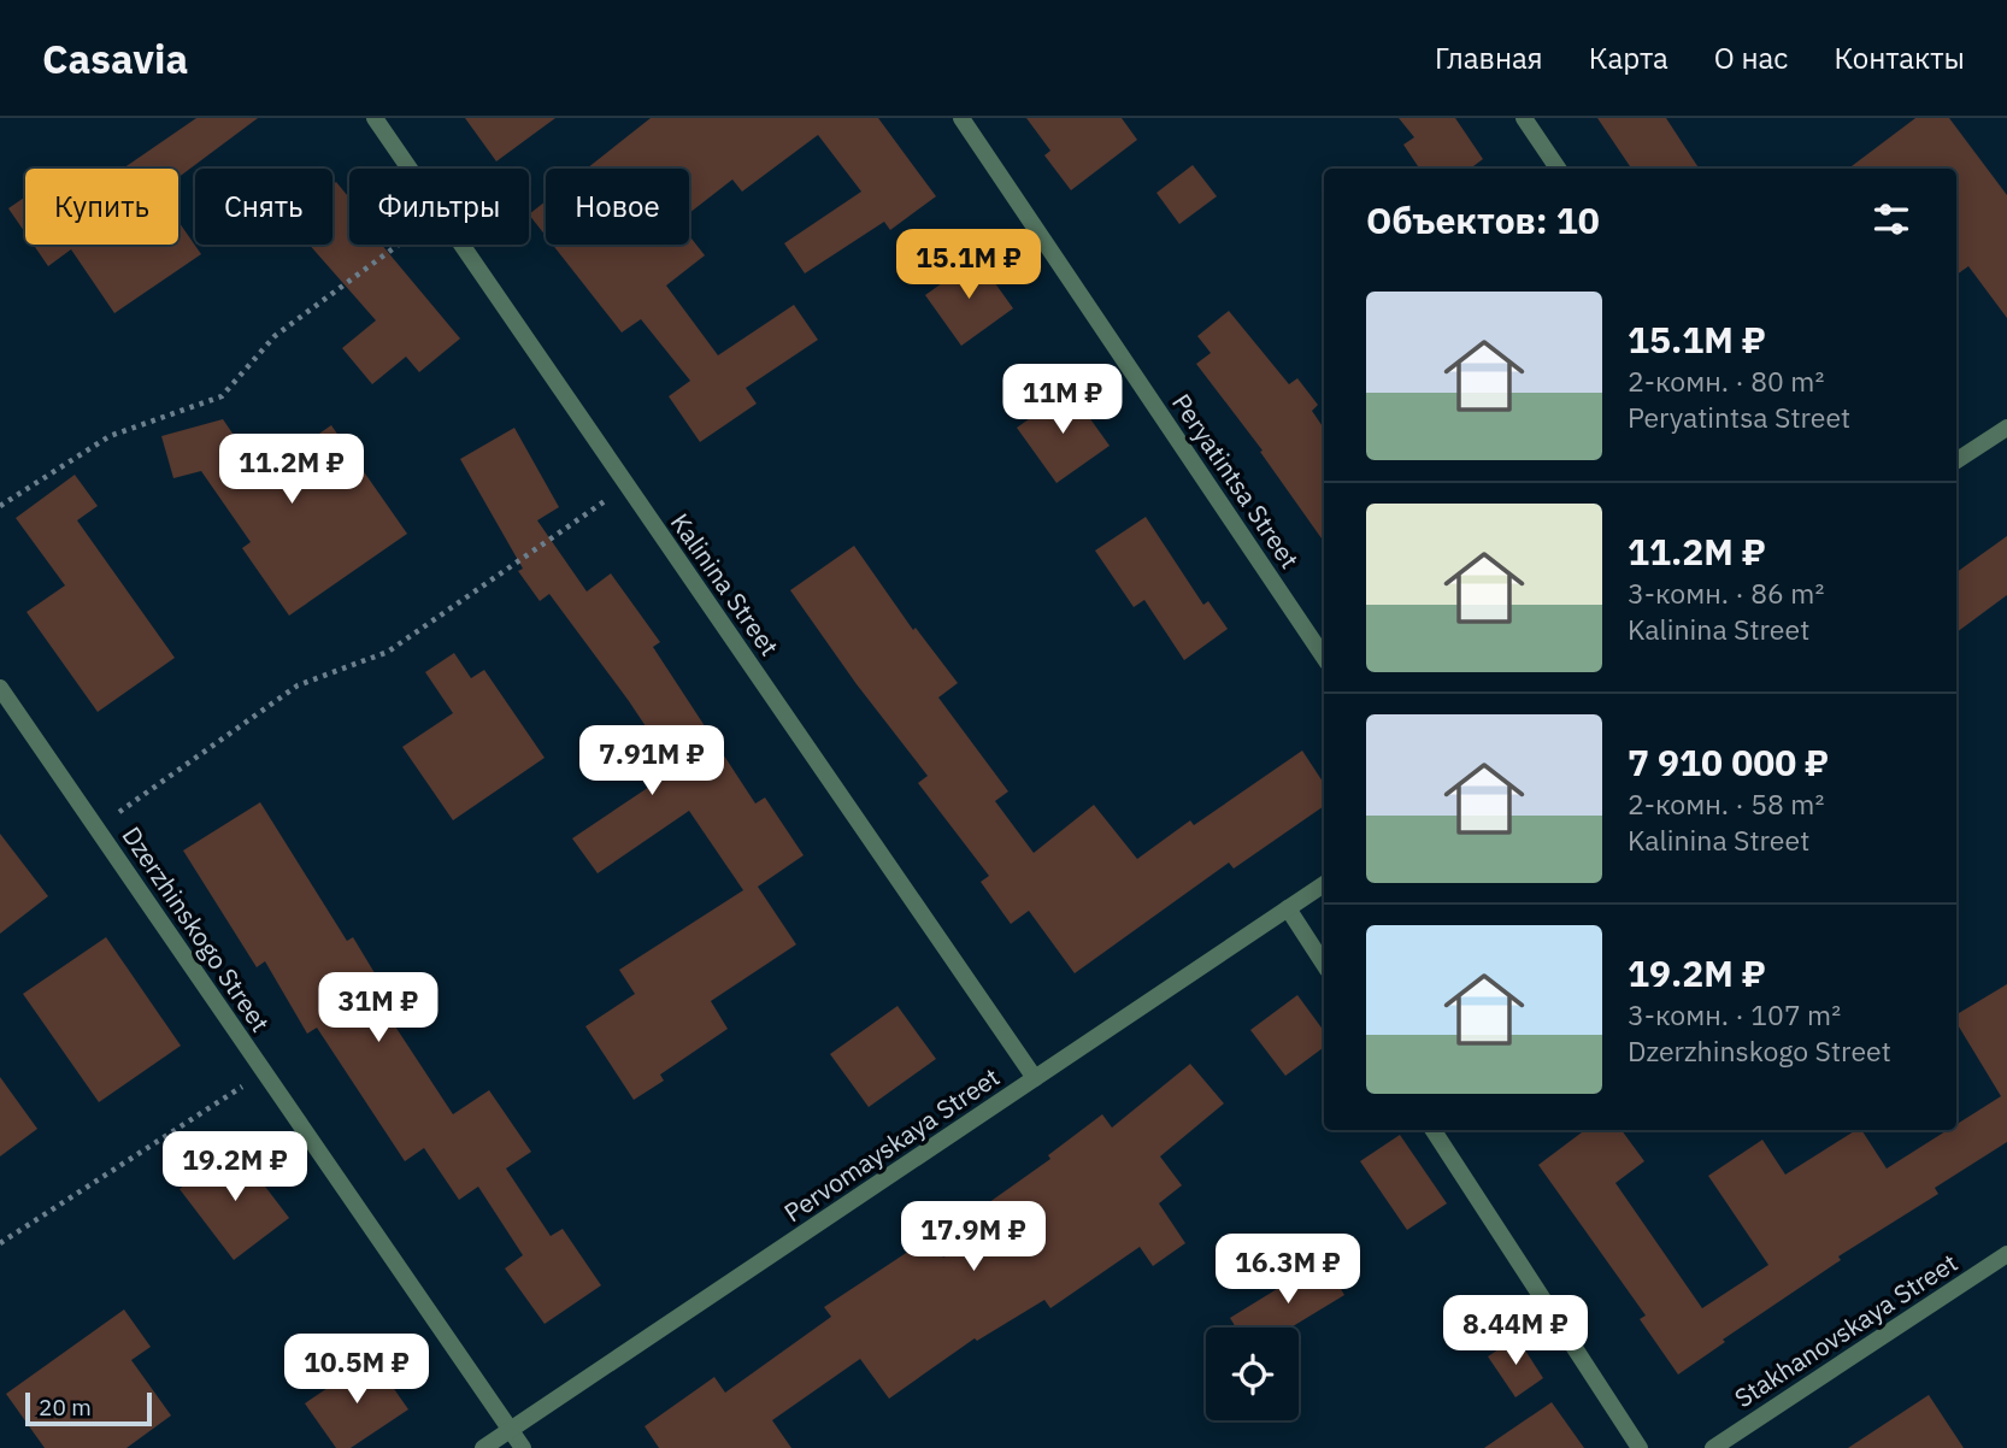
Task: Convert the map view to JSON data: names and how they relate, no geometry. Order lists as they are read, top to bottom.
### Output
{
  "streets": {
    "street": [
      "Peryatintsa Street",
      "Kalinina Street",
      "Dzerzhinskogo Street",
      "Pervomayskaya Street",
      "Stakhanovskaya Street"
    ]
  },
  "crossings": [
    ["Kalinina Street", "Pervomayskaya Street"],
    ["Dzerzhinskogo Street", "Pervomayskaya Street"]
  ],
  "scale_bar": "20 m",
  "page": {
    "header": "Casavia",
    "nav": [
      "Главная",
      "Карта",
      "О нас",
      "Контакты"
    ],
    "chip": [
      "Купить",
      "Снять",
      "Фильтры",
      "Новое"
    ],
    "heading": "Объектов: 10",
    "price": [
      "15.1M ₽",
      "11M ₽",
      "11.2M ₽",
      "7.91M ₽",
      "31M ₽",
      "19.2M ₽",
      "17.9M ₽",
      "16.3M ₽",
      "8.44M ₽",
      "10.5M ₽"
    ],
    "list": [
      {
        "name": "15.1M ₽",
        "note": "2-комн. · 80 m² · Peryatintsa Street"
      },
      {
        "name": "11.2M ₽",
        "note": "3-комн. · 86 m² · Kalinina Street"
      },
      {
        "name": "7 910 000 ₽",
        "note": "2-комн. · 58 m² · Kalinina Street"
      },
      {
        "name": "19.2M ₽",
        "note": "3-комн. · 107 m² · Dzerzhinskogo Street"
      }
    ],
    "scale": "20 m"
  }
}
